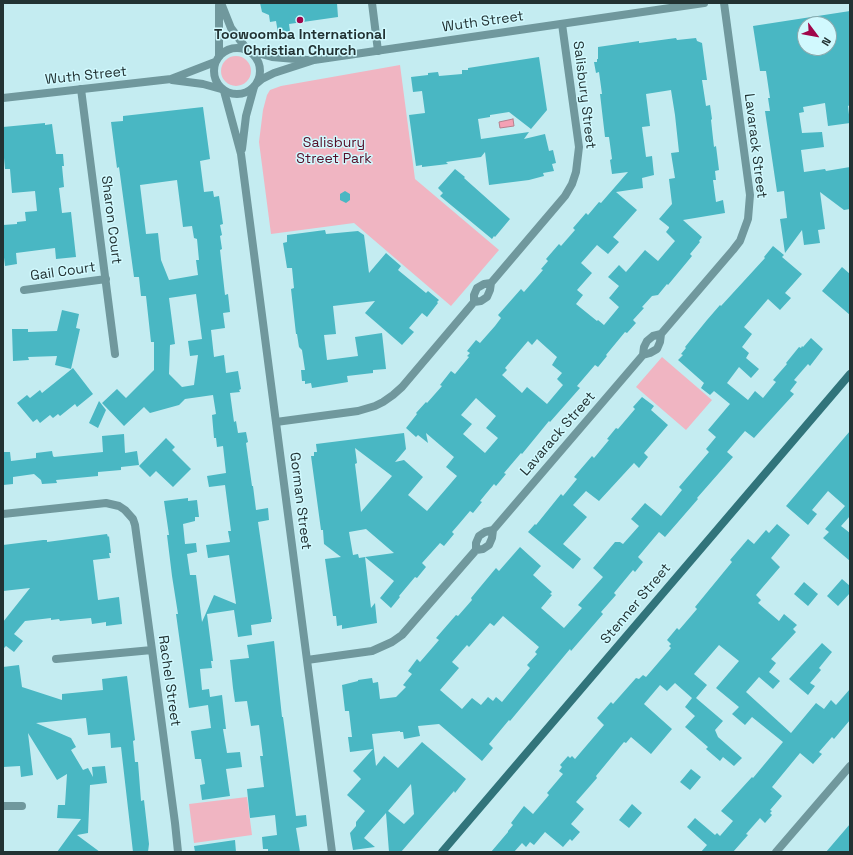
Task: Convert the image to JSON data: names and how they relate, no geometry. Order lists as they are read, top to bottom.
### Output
{
  "streets": {
    "main road": ["Stenner Street"],
    "street": [
      "Wuth Street",
      "Salisbury Street",
      "Lavarack Street",
      "Sharon Court",
      "Gail Court",
      "Gorman Street",
      "Rachel Street"
    ]
  },
  "crossings": [
    ["Wuth Street", "Salisbury Street"],
    ["Wuth Street", "Sharon Court"],
    ["Wuth Street", "Gorman Street"],
    ["Salisbury Street", "Gorman Street"],
    ["Lavarack Street", "Gorman Street"],
    ["Sharon Court", "Gail Court"]
  ],
  "parks": ["Salisbury Street Park"],
  "places": ["Toowoomba International Christian Church"],
  "north": "bottom right"
}
